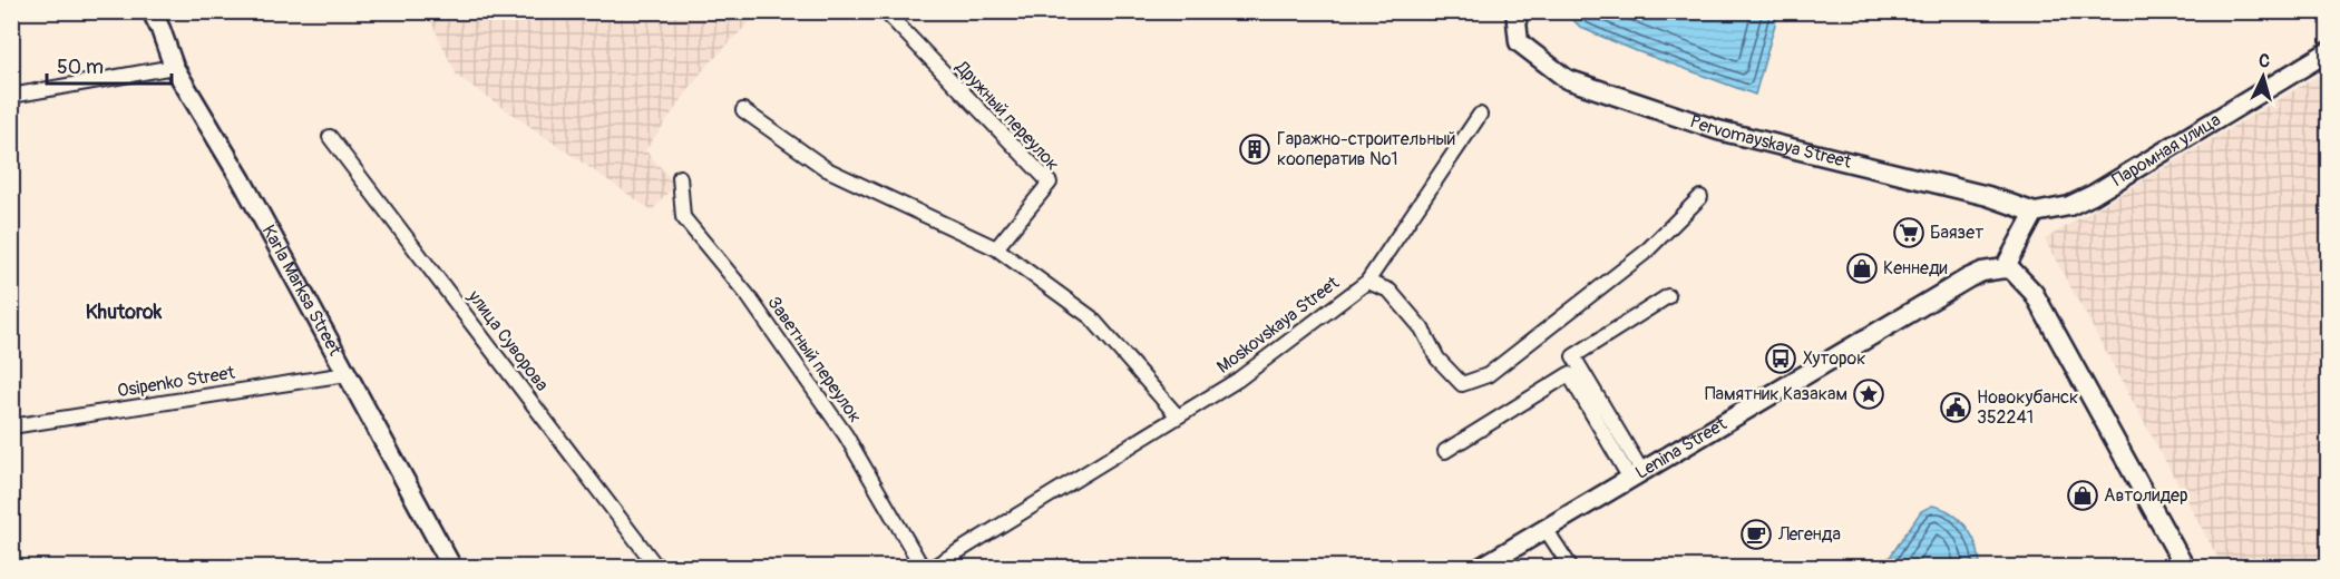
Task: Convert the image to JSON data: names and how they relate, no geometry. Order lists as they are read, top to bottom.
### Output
{
  "streets": {
    "main road": [
      "Pervomayskaya Street",
      "Паромная улица",
      "Karla Marksa Street",
      "Lenina Street"
    ],
    "street": [
      "Дружный переулок",
      "Moskovskaya Street",
      "улица Суворова",
      "Заветный переулок",
      "Osipenko Street"
    ]
  },
  "crossings": [
    ["Pervomayskaya Street", "Паромная улица"],
    ["Karla Marksa Street", "Osipenko Street"]
  ],
  "districts": ["Khutorok"],
  "places": {
    "building": ["Гаражно-строительный кооператив №1"],
    "supermarket": ["Баязет"],
    "shop": ["Кеннеди", "Автолидер"],
    "bus stop": ["Хуторок"],
    "place": ["Памятник Казакам"],
    "public building": ["Новокубанск 352241"],
    "cafe": ["Легенда"]
  },
  "scale_bar": "50 m",
  "north": "top"
}
